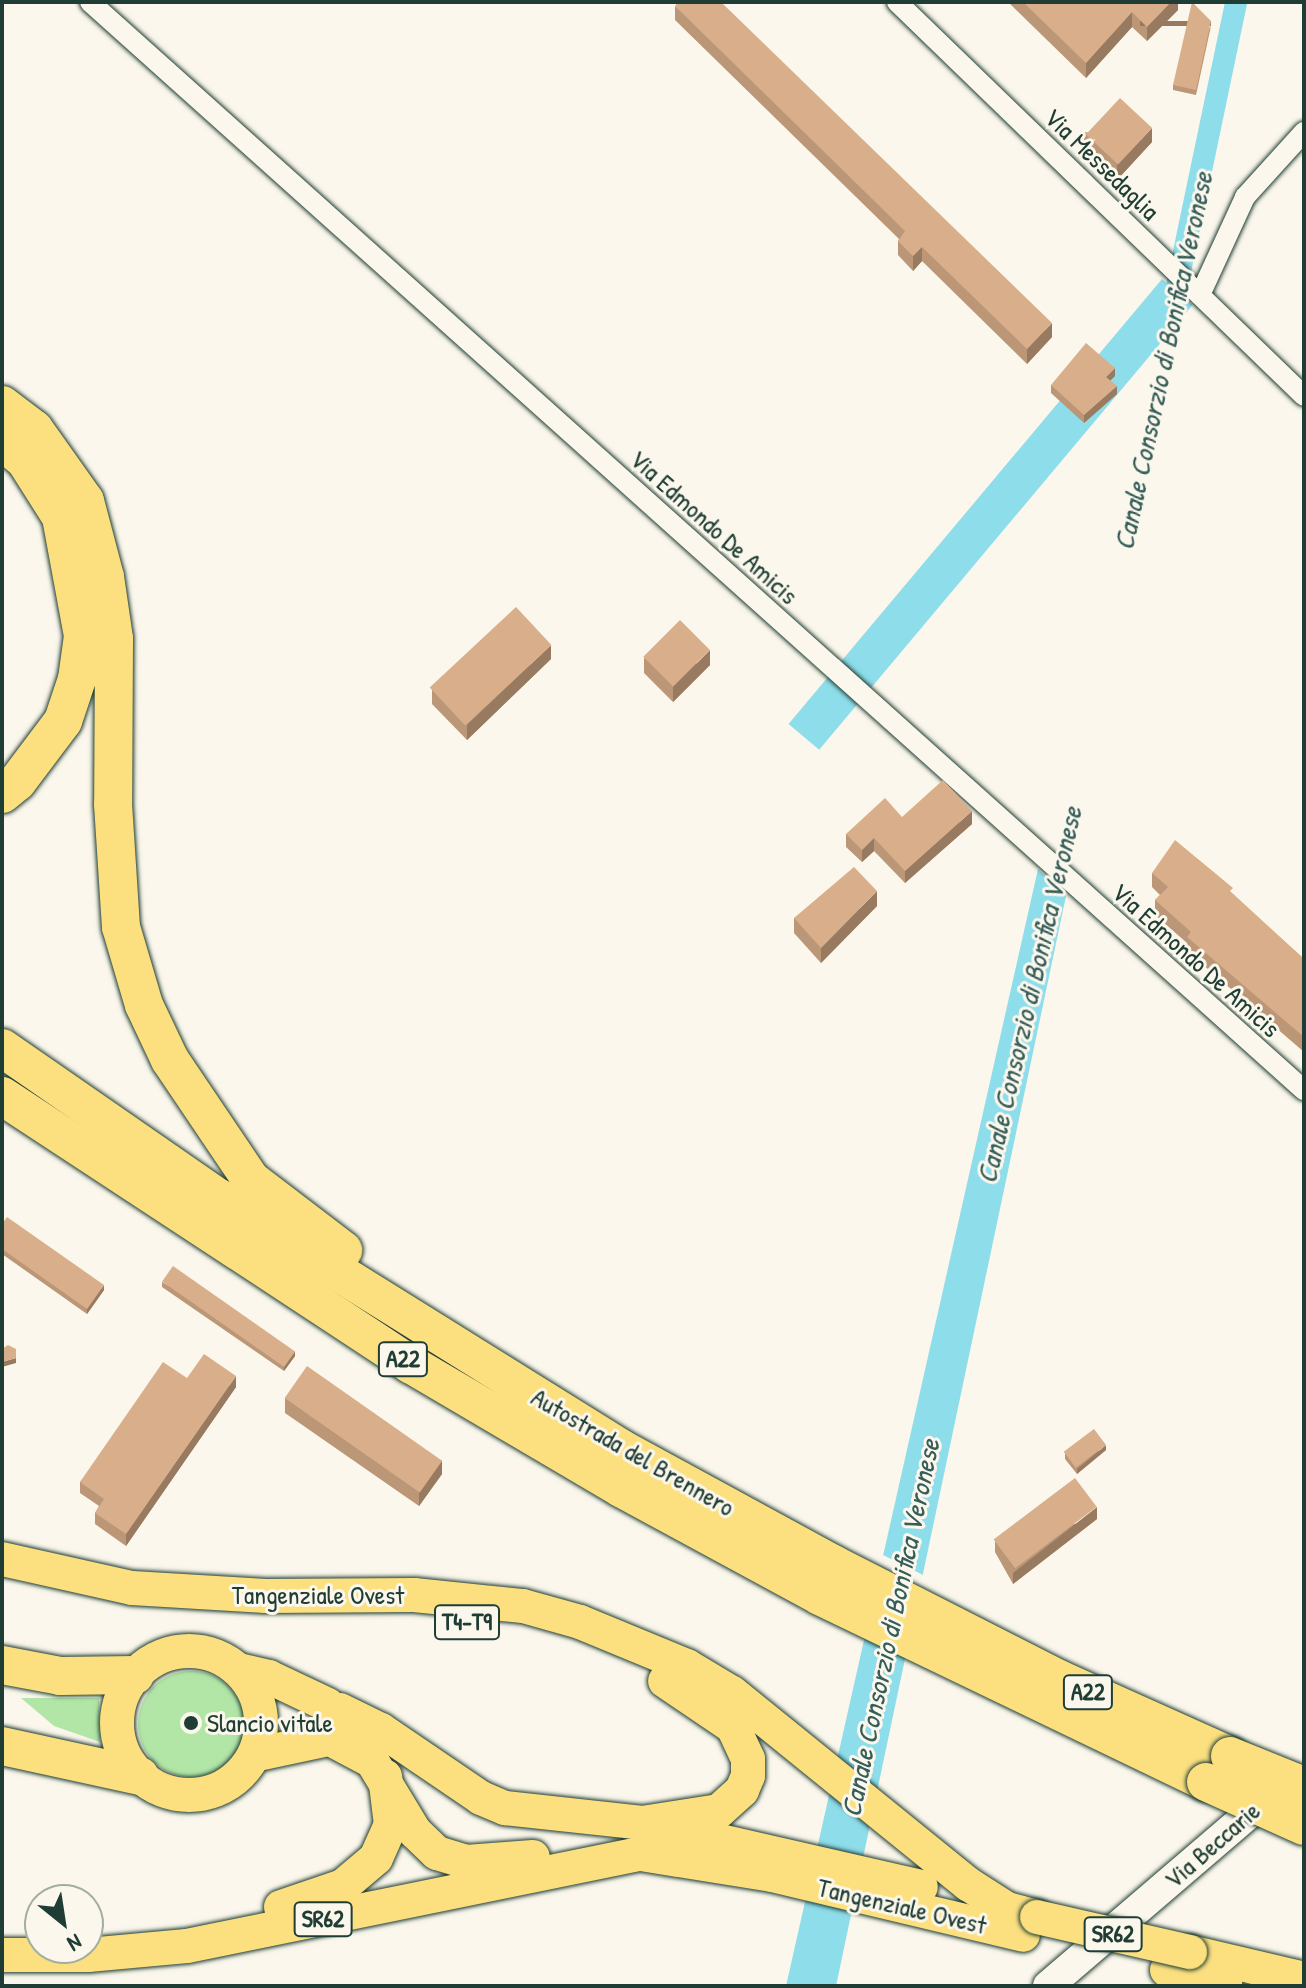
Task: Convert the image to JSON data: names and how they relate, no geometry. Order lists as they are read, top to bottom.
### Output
{
  "streets": {
    "highway": [
      "A22",
      "Autostrada del Brennero",
      "Tangenziale Ovest",
      "T4-T9",
      "SR62"
    ],
    "main road": ["Via Beccarie"],
    "street": ["Via Messedaglia", "Via Edmondo De Amicis"]
  },
  "crossings": [
    ["Tangenziale Ovest", "T4-T9"]
  ],
  "water": ["Canale Consorzio di Bonifica Veronese"],
  "places": ["Slancio vitale"],
  "north": "bottom right"
}
